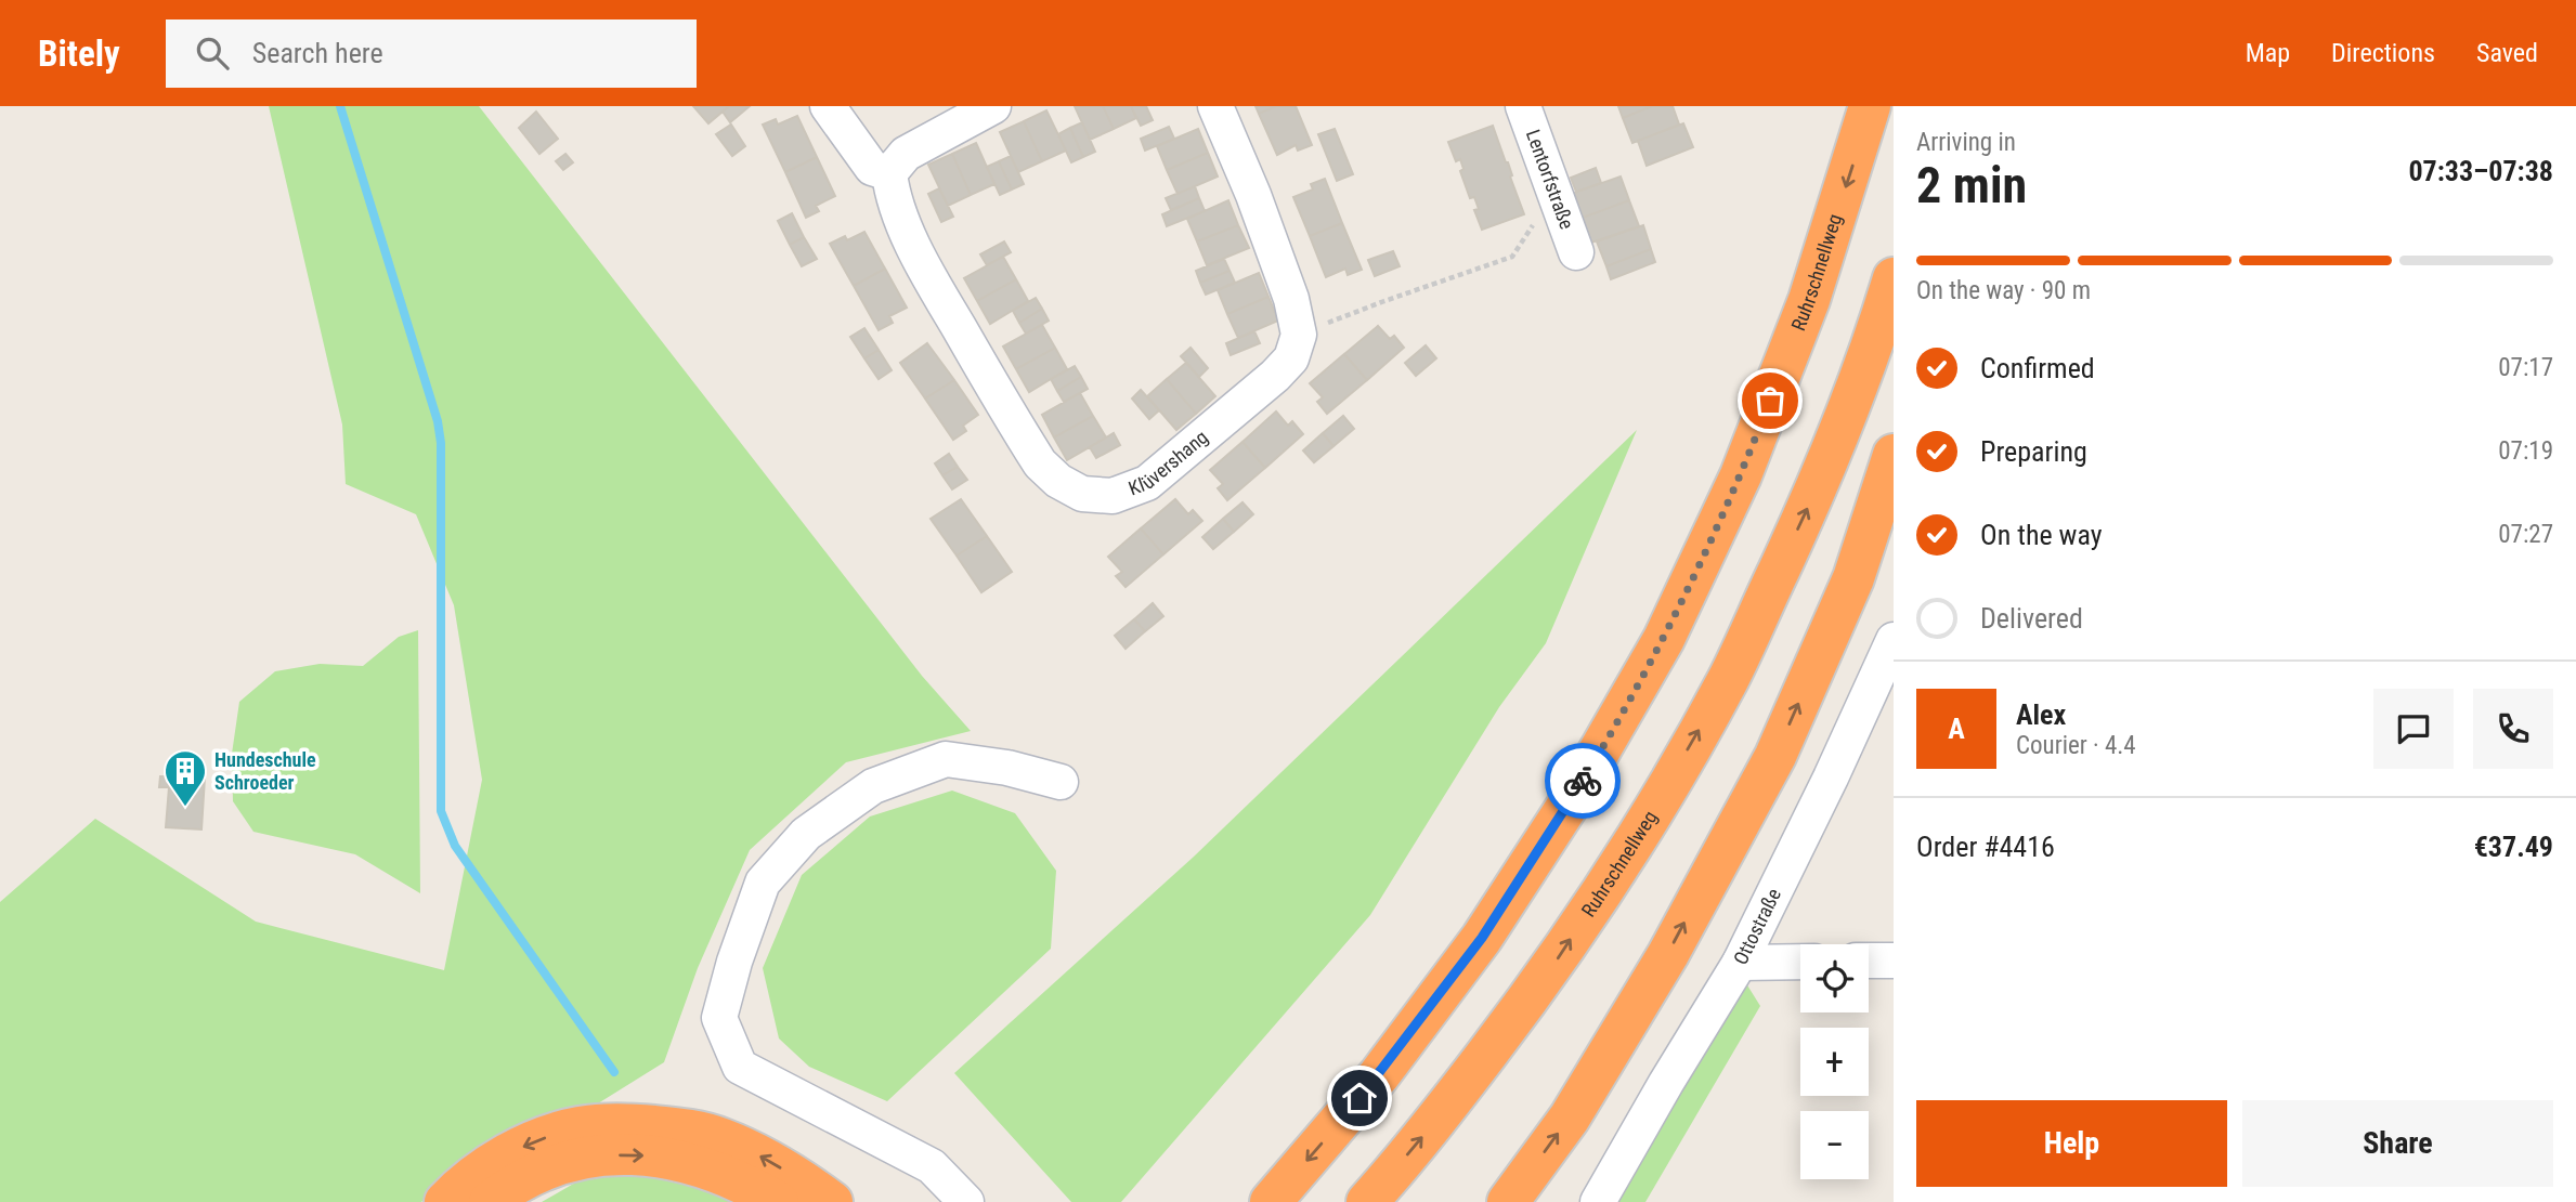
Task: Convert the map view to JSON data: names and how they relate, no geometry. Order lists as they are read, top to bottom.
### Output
{
  "streets": {
    "highway": ["Ruhrschnellweg"],
    "street": ["Lentorfstraße", "Klüvershang", "Ottostraße"]
  },
  "places": {
    "building": ["Hundeschule Schroeder"]
  },
  "page": {
    "header": "Bitely",
    "search": "Search here",
    "nav": ["Map", "Directions", "Saved"],
    "heading": ["2 min", "Arriving in", "07:33–07:38"],
    "panel": [
      "Alex",
      "Courier · 4.4",
      "Order #4416",
      "€37.49"
    ],
    "bar": "On the way · 90 m",
    "list": [
      ["Confirmed", "07:17"],
      ["Preparing", "07:19"],
      ["On the way", "07:27"],
      "Delivered"
    ],
    "round": "A",
    "map_buttons": ["+", "−"],
    "buttons": ["Help", "Share"]
  }
}
